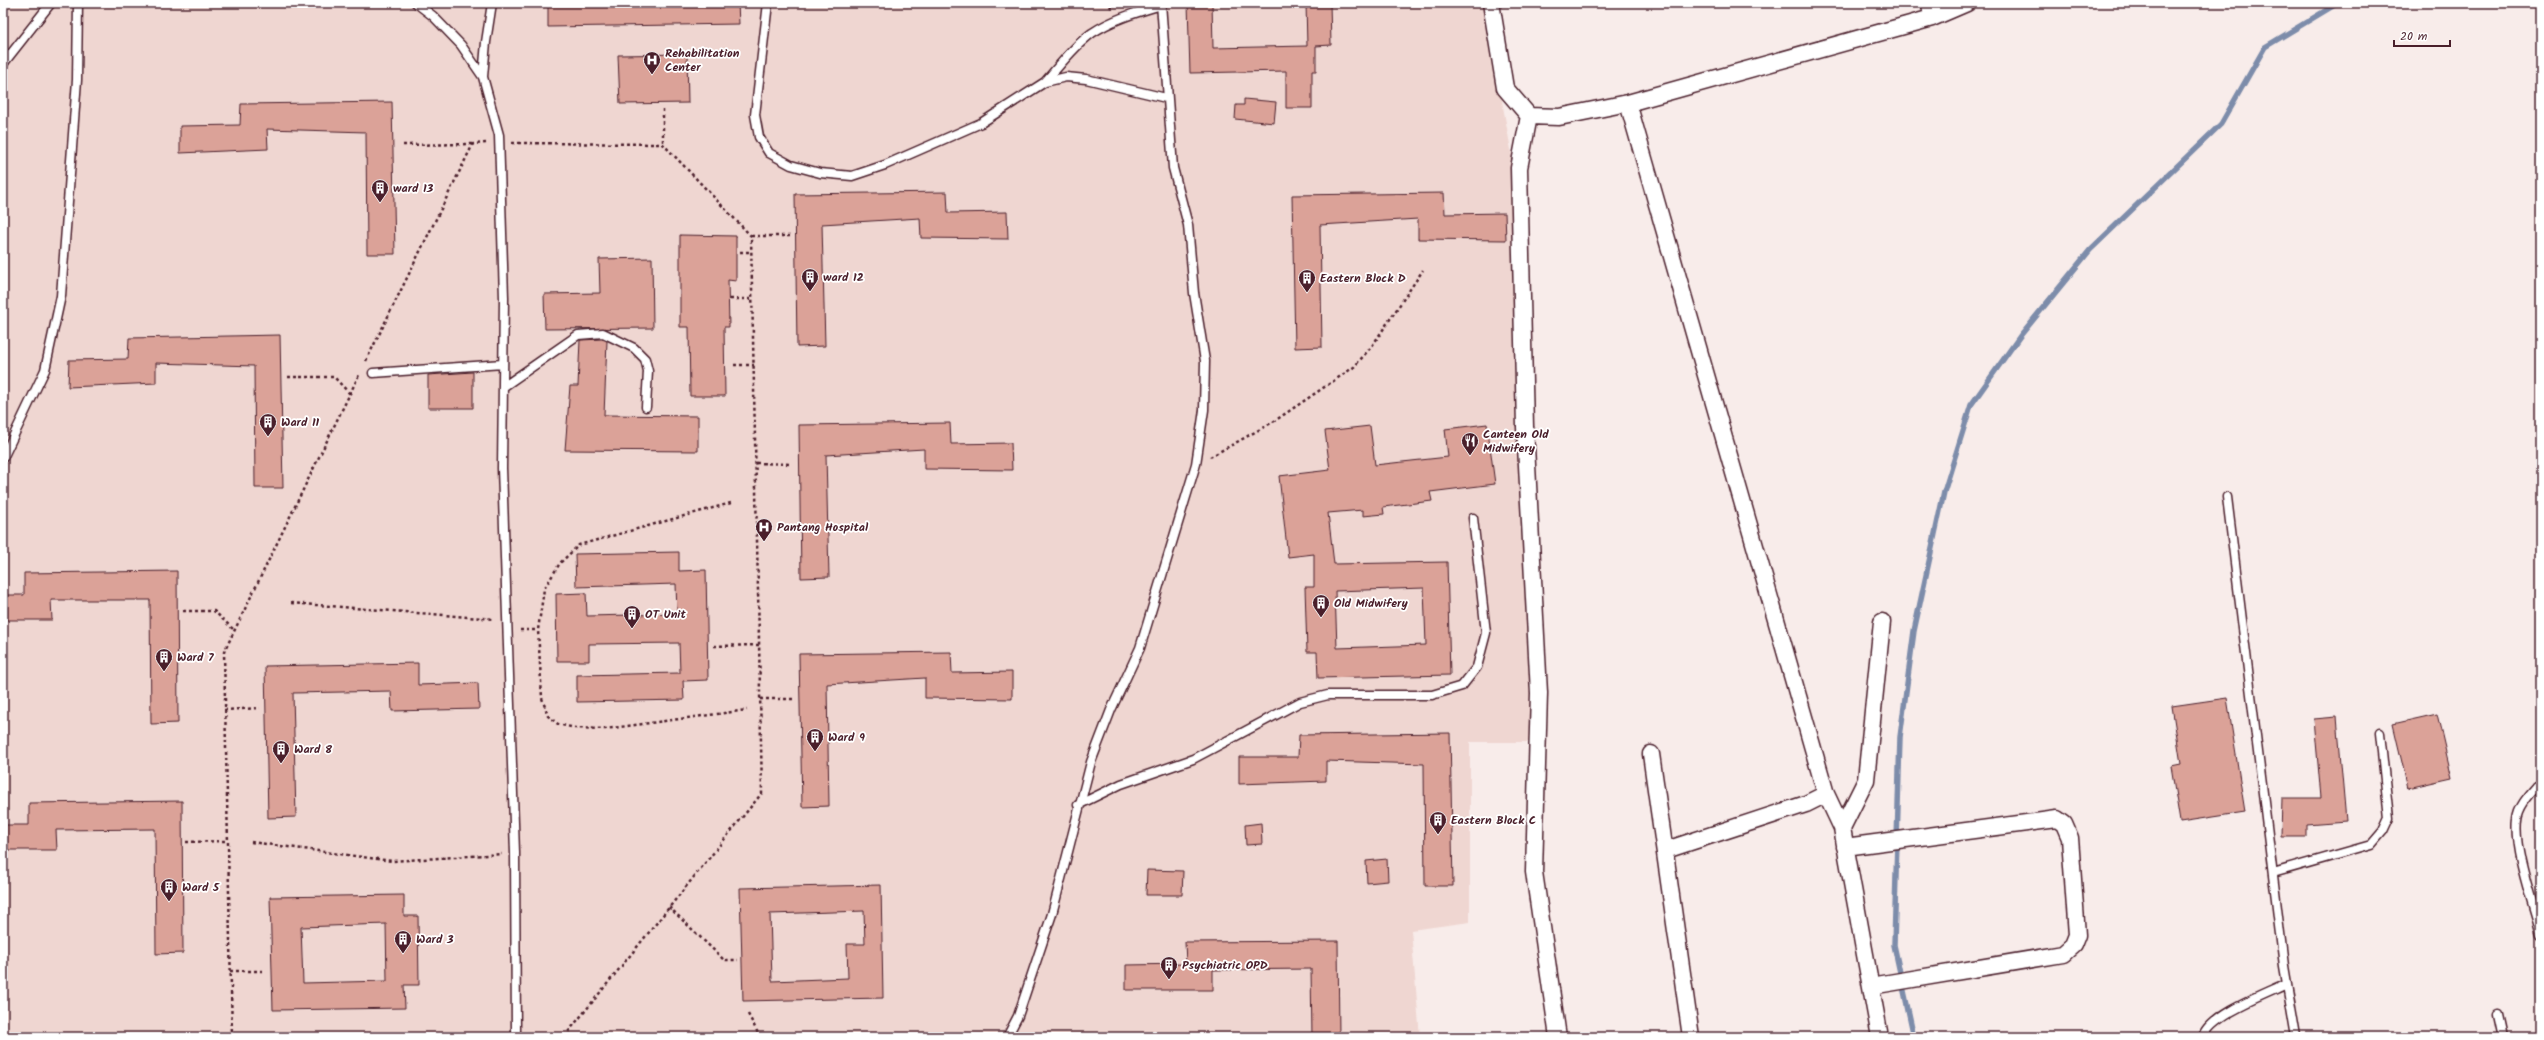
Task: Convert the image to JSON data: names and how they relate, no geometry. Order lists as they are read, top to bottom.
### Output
{
  "places": {
    "hospital": ["Rehabilitation Center", "Pantang Hospital"],
    "building": [
      "ward 13",
      "ward 12",
      "Eastern Block D",
      "Ward 11",
      "Old Midwifery",
      "OT Unit",
      "Ward 7",
      "Ward 9",
      "Ward 8",
      "Eastern Block C",
      "Ward 5",
      "Ward 3",
      "Psychiatric OPD"
    ],
    "restaurant": ["Canteen Old Midwifery"]
  },
  "scale_bar": "20 m"
}
